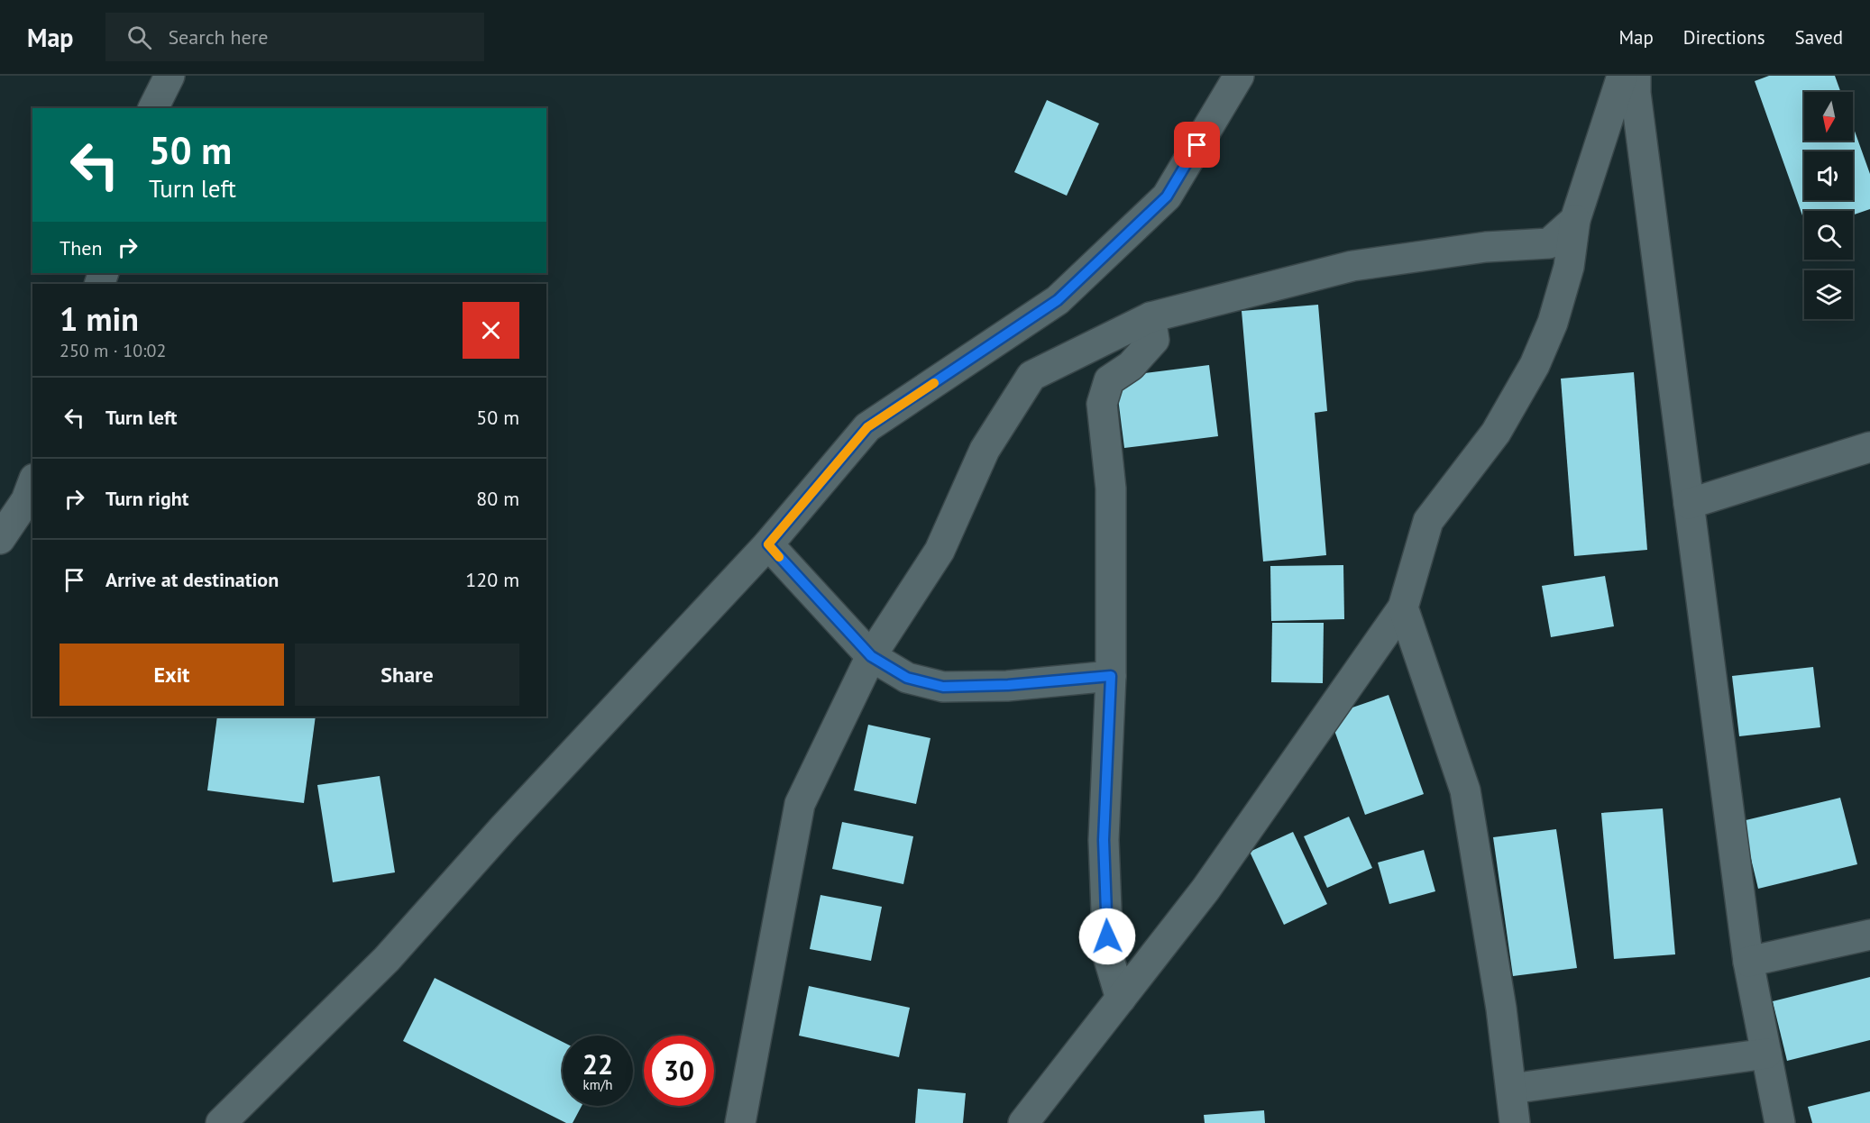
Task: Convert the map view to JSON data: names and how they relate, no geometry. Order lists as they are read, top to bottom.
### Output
{
  "north": "bottom",
  "page": {
    "header": "Map",
    "search": "Search here",
    "nav": ["Map", "Directions", "Saved"],
    "turn": ["50 m", "Turn left"],
    "then": "Then",
    "heading": ["1 min", "250 m · 10:02"],
    "list": [
      {
        "name": "Turn left",
        "value": "50 m"
      },
      {
        "name": "Turn right",
        "value": "80 m"
      },
      {
        "name": "Arrive at destination",
        "value": "120 m"
      }
    ],
    "buttons": ["Exit", "Share"],
    "speed": "22 km/h",
    "limit": "30"
  }
}
